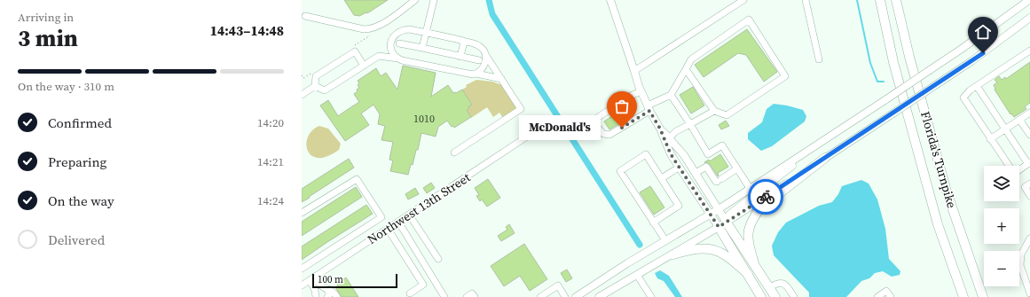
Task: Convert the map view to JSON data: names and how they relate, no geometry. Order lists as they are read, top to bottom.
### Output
{
  "streets": {
    "highway": ["Florida's Turnpike"],
    "street": ["Northwest 13th Street"]
  },
  "places": ["McDonald's"],
  "house_numbers": ["1010"],
  "scale_bar": "100 m",
  "page": {
    "heading": ["3 min", "Arriving in", "14:43–14:48"],
    "bar": "On the way · 310 m",
    "list": [
      ["Confirmed", "14:20"],
      ["Preparing", "14:21"],
      ["On the way", "14:24"],
      "Delivered"
    ],
    "bubble": "McDonald's",
    "map_buttons": ["+", "−"],
    "scale": "100 m"
  }
}
